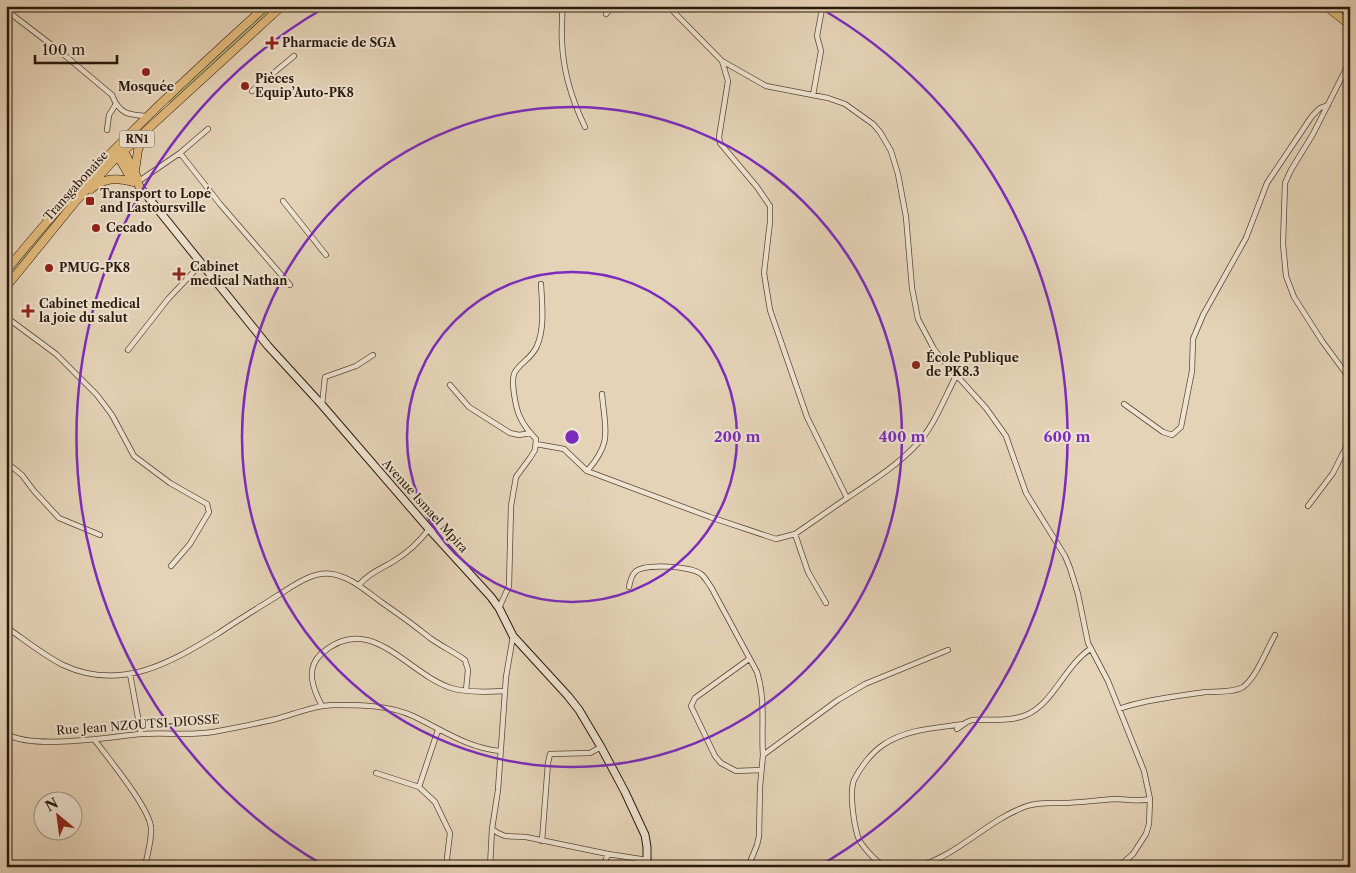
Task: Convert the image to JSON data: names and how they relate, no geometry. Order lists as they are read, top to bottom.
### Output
{
  "streets": {
    "highway": ["RN1", "Transgabonaise"],
    "main road": ["Avenue Ismael Mpira"],
    "street": ["Rue Jean NZOUTSI-DIOSSE"]
  },
  "places": {
    "health": ["Pharmacie de SGA", "Cabinet medical Nathan", "Cabinet medical la joie du salut"],
    "other": [
      "Mosquée",
      "Pièces Equip’Auto-PK8",
      "Cecado",
      "PMUG-PK8",
      "École Publique de PK8.3"
    ],
    "transit": ["Transport to Lopé and Lastoursville"]
  },
  "scale_bar": "100 m",
  "north": "top left",
  "rings": ["200 m", "400 m", "600 m"]
}
